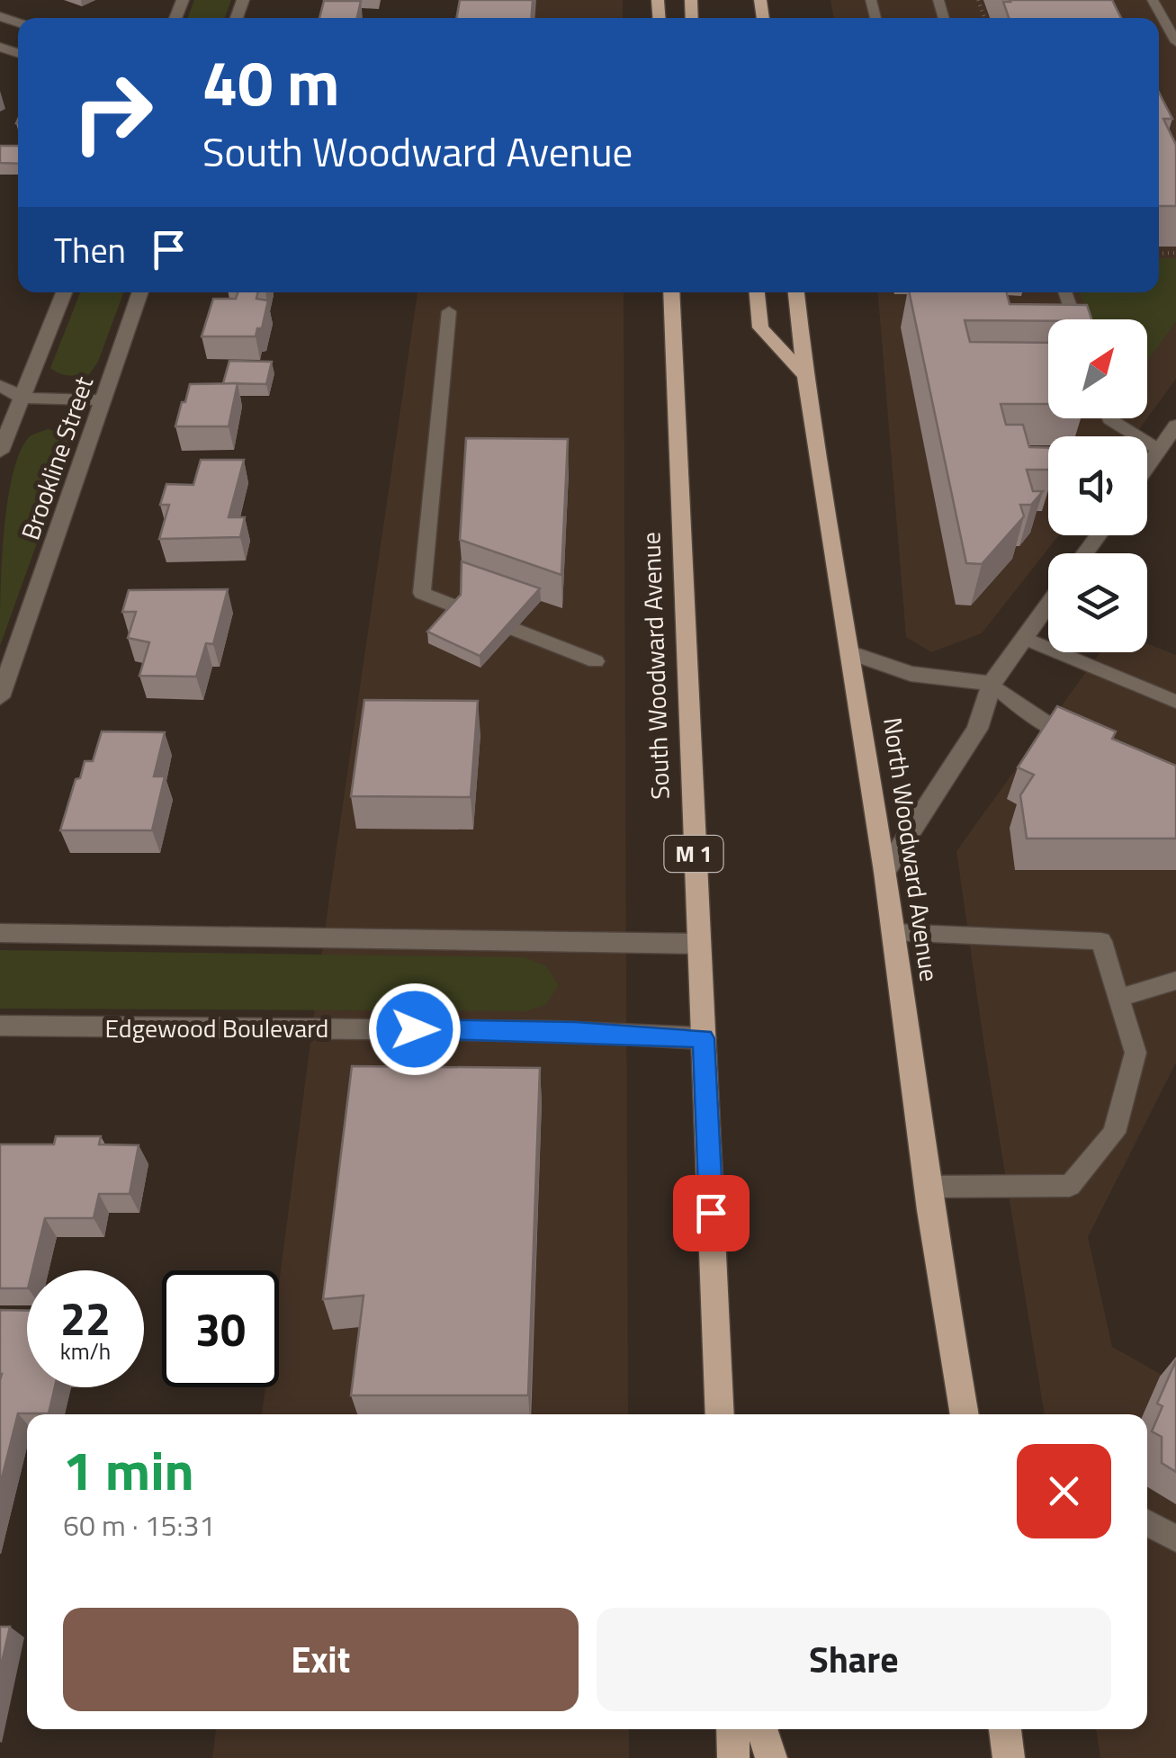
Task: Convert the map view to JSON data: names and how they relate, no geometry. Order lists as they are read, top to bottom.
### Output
{
  "streets": {
    "main road": ["South Woodward Avenue", "North Woodward Avenue", "M 1"],
    "street": ["Brookline Street", "Edgewood Boulevard"]
  },
  "crossings": [
    ["South Woodward Avenue", "Edgewood Boulevard"]
  ],
  "north": "top right",
  "page": {
    "turn": ["40 m", "South Woodward Avenue"],
    "then": "Then",
    "speed": "22 km/h",
    "limit": "30",
    "heading": ["1 min", "60 m · 15:31"],
    "buttons": ["Exit", "Share"]
  }
}
